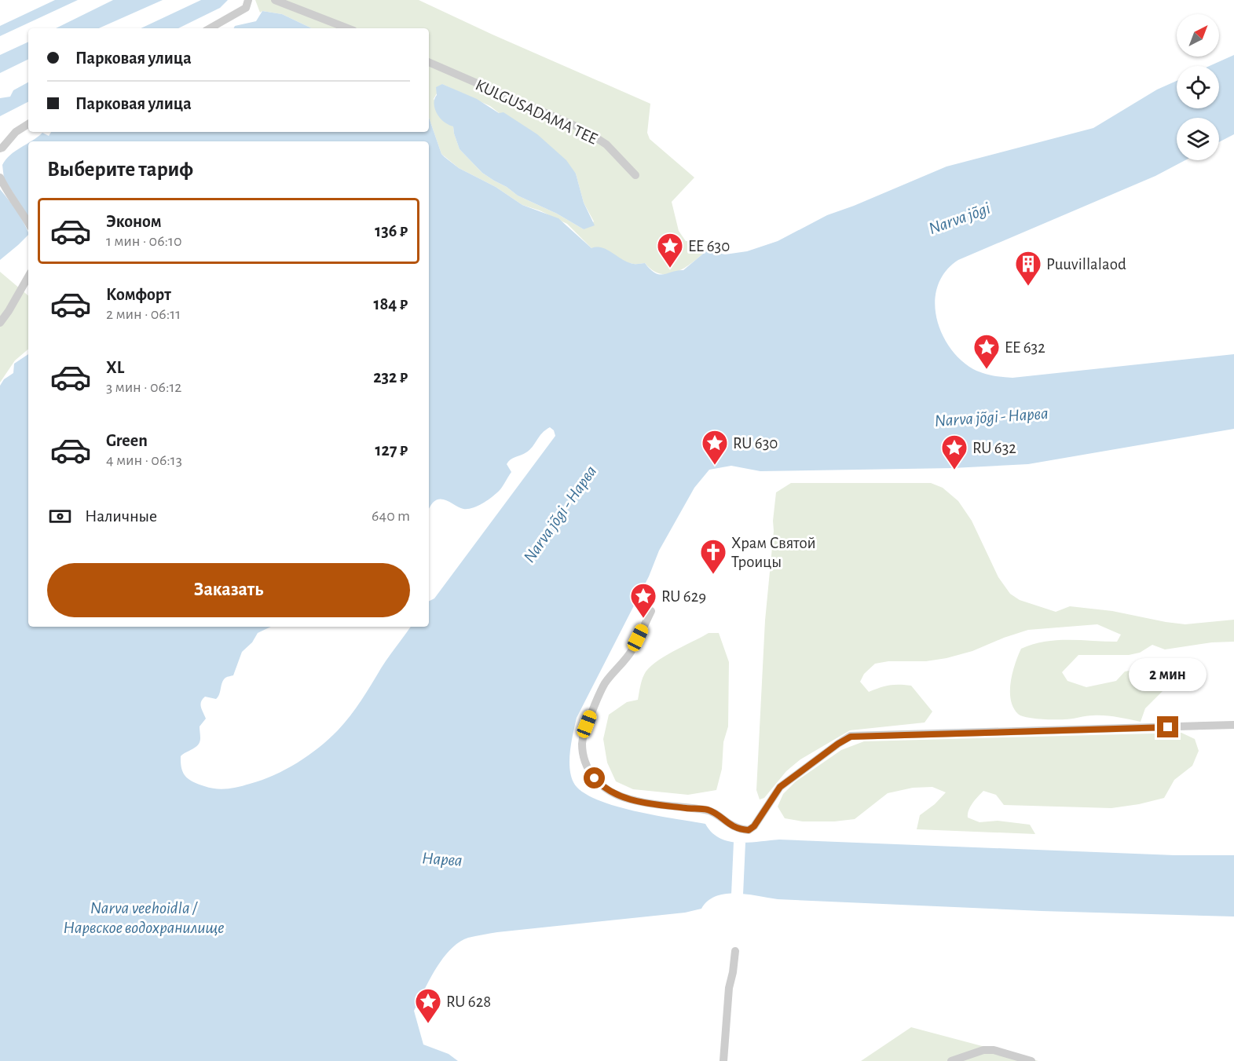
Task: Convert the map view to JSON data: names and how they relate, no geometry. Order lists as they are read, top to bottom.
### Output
{
  "streets": {
    "street": ["KULGUSADAMA TEE"]
  },
  "water": [
    "Narva jõgi",
    "Narva jõgi - Нарва",
    "Нарва",
    "Narva veehoidla / Нарвское водохранилище"
  ],
  "places": {
    "place": [
      "EE 630",
      "EE 632",
      "RU 630",
      "RU 632",
      "RU 629",
      "RU 628"
    ],
    "building": ["Puuvillalaod"],
    "church": ["Храм Святой Троицы"]
  },
  "north": "top right",
  "page": {
    "banner": ["Парковая улица", "Парковая улица"],
    "heading": "Выберите тариф",
    "list": [
      {
        "name": "Эконом",
        "note": "1 мин · 06:10",
        "value": "136 ₽"
      },
      {
        "name": "Комфорт",
        "note": "2 мин · 06:11",
        "value": "184 ₽"
      },
      {
        "name": "XL",
        "note": "3 мин · 06:12",
        "value": "232 ₽"
      },
      {
        "name": "Green",
        "note": "4 мин · 06:13",
        "value": "127 ₽"
      }
    ],
    "pay": ["Наличные", "640 m"],
    "buttons": "Заказать",
    "bubble": "2 мин"
  }
}
